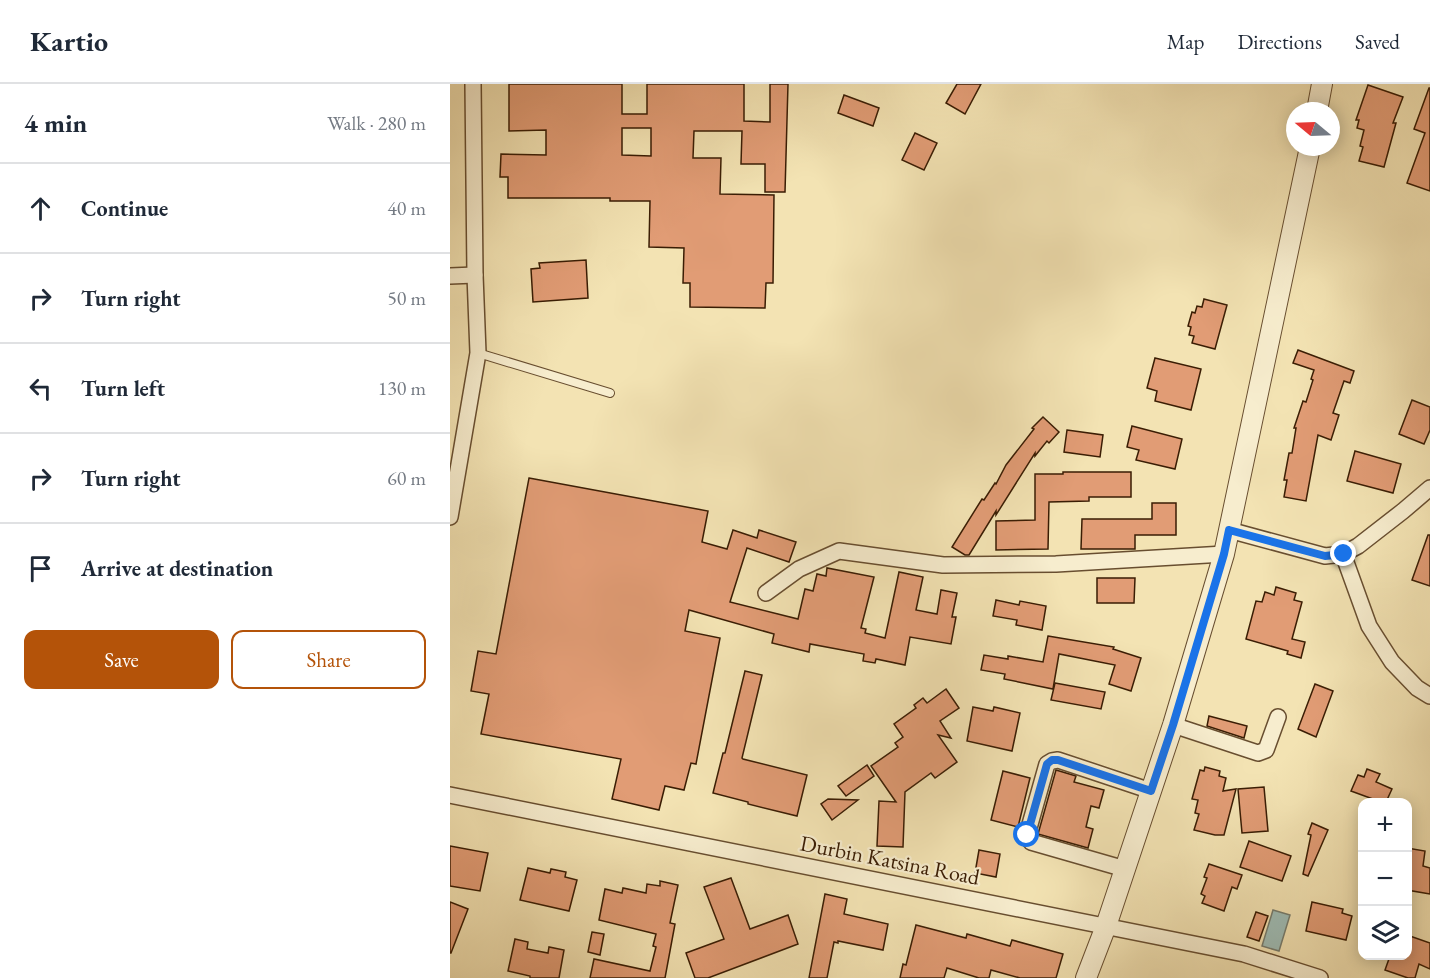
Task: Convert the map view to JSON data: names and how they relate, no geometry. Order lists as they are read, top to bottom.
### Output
{
  "streets": {
    "street": ["Durbin Katsina Road"]
  },
  "north": "left",
  "page": {
    "header": "Kartio",
    "nav": ["Map", "Directions", "Saved"],
    "heading": ["4 min", "Walk · 280 m"],
    "list": [
      ["Continue", "40 m"],
      ["Turn right", "50 m"],
      ["Turn left", "130 m"],
      ["Turn right", "60 m"],
      "Arrive at destination"
    ],
    "buttons": ["Save", "Share"],
    "map_buttons": ["+", "−"]
  }
}
